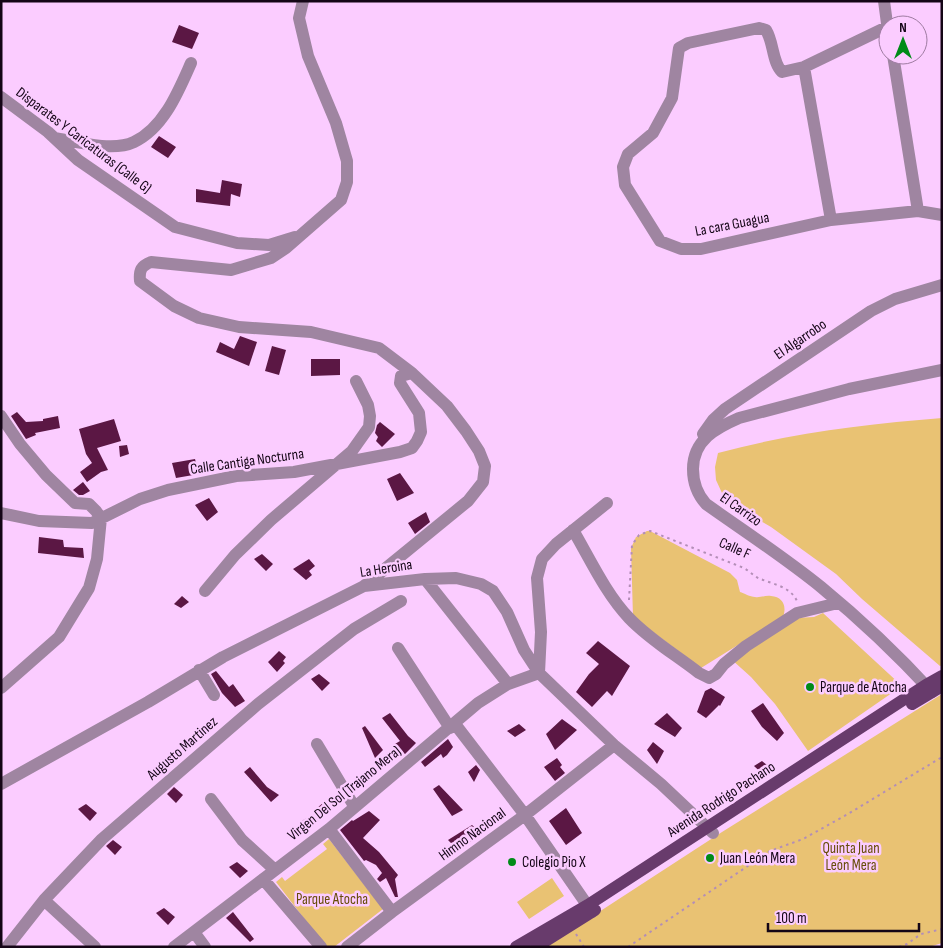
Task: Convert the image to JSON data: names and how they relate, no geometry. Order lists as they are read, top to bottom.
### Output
{
  "streets": {
    "main road": ["Avenida Rodrigo Pachano"],
    "street": [
      "Disparates Y Caricaturas (Calle G)",
      "La cara Guagua",
      "El Algarrobo",
      "Calle Cantiga Nocturna",
      "El Carrizo",
      "La Heroina",
      "Augusto Martinez",
      "Virgen Del Sol (Trajano Mera)",
      "Himno Nacional"
    ],
    "path": ["Calle F"]
  },
  "crossings": [
    ["El Algarrobo", "El Carrizo"],
    ["El Carrizo", "Avenida Rodrigo Pachano"],
    ["La Heroina", "Virgen Del Sol (Trajano Mera)"],
    ["La Heroina", "Avenida Rodrigo Pachano"],
    ["La Heroina", "Himno Nacional"]
  ],
  "parks": ["Quinta Juan León Mera", "Parque Atocha"],
  "places": ["Parque de Atocha", "Juan León Mera", "Colegio Pio X"],
  "scale_bar": "100 m",
  "north": "top"
}
